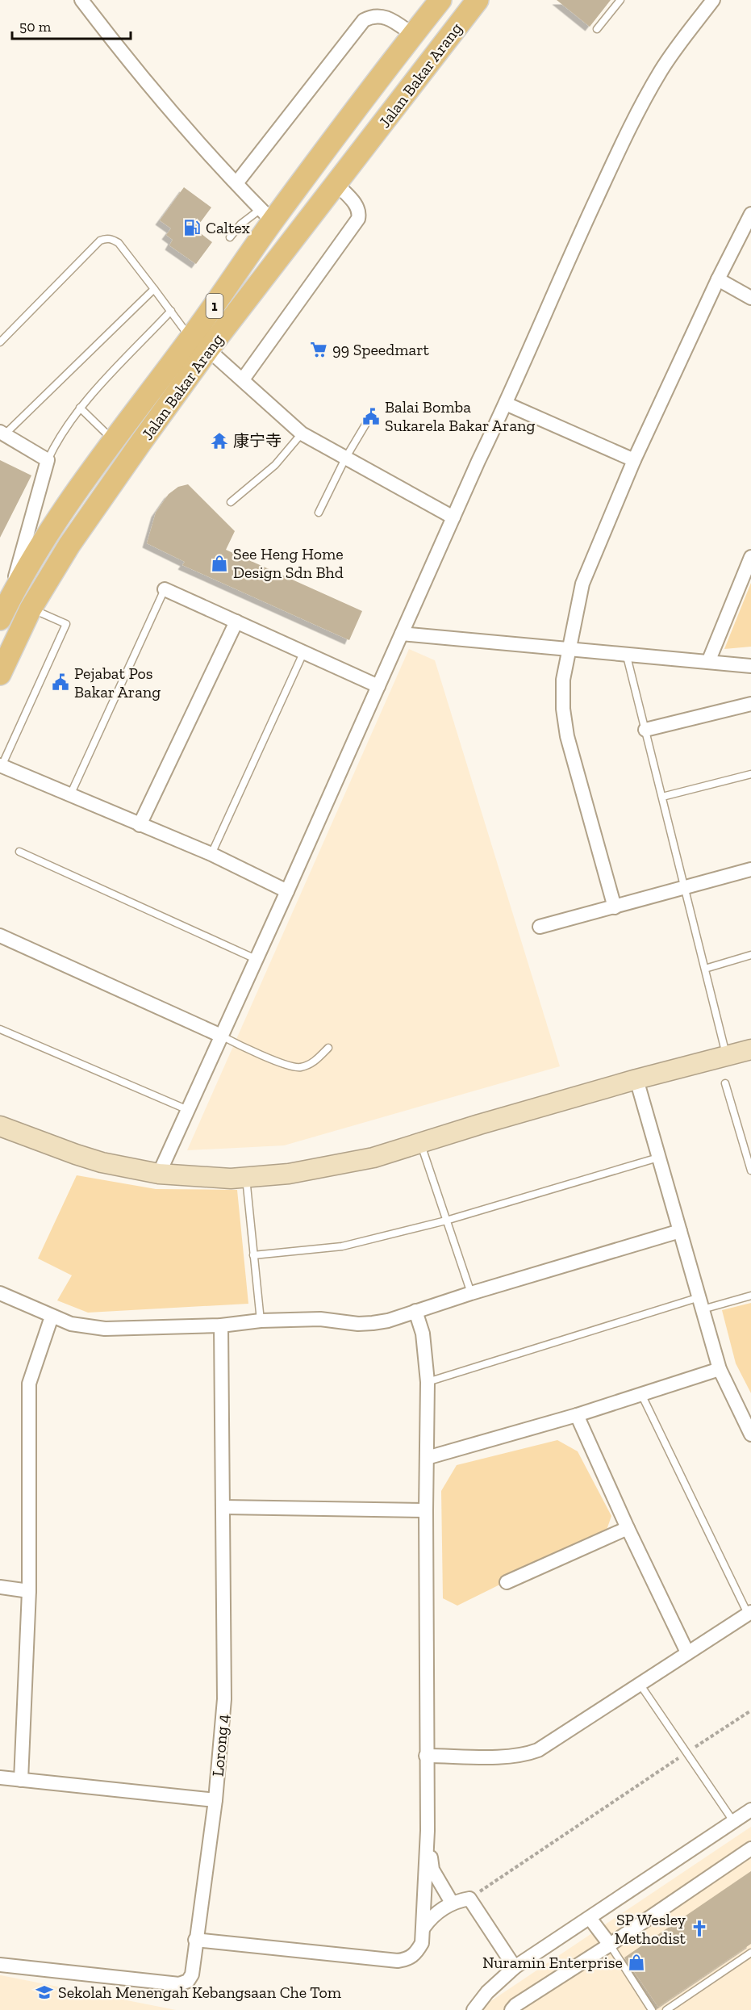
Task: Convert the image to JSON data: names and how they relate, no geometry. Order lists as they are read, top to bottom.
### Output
{
  "streets": {
    "main road": ["Jalan Bakar Arang", "1"],
    "street": ["Lorong 4"]
  },
  "places": {
    "fuel station": ["Caltex"],
    "supermarket": ["99 Speedmart"],
    "public building": ["Balai Bomba Sukarela Bakar Arang", "Pejabat Pos Bakar Arang"],
    "temple": ["康宁寺"],
    "shop": ["See Heng Home Design Sdn Bhd", "Nuramin Enterprise"],
    "church": ["SP Wesley Methodist"],
    "school or university": ["Sekolah Menengah Kebangsaan Che Tom"]
  },
  "scale_bar": "50 m"
}
